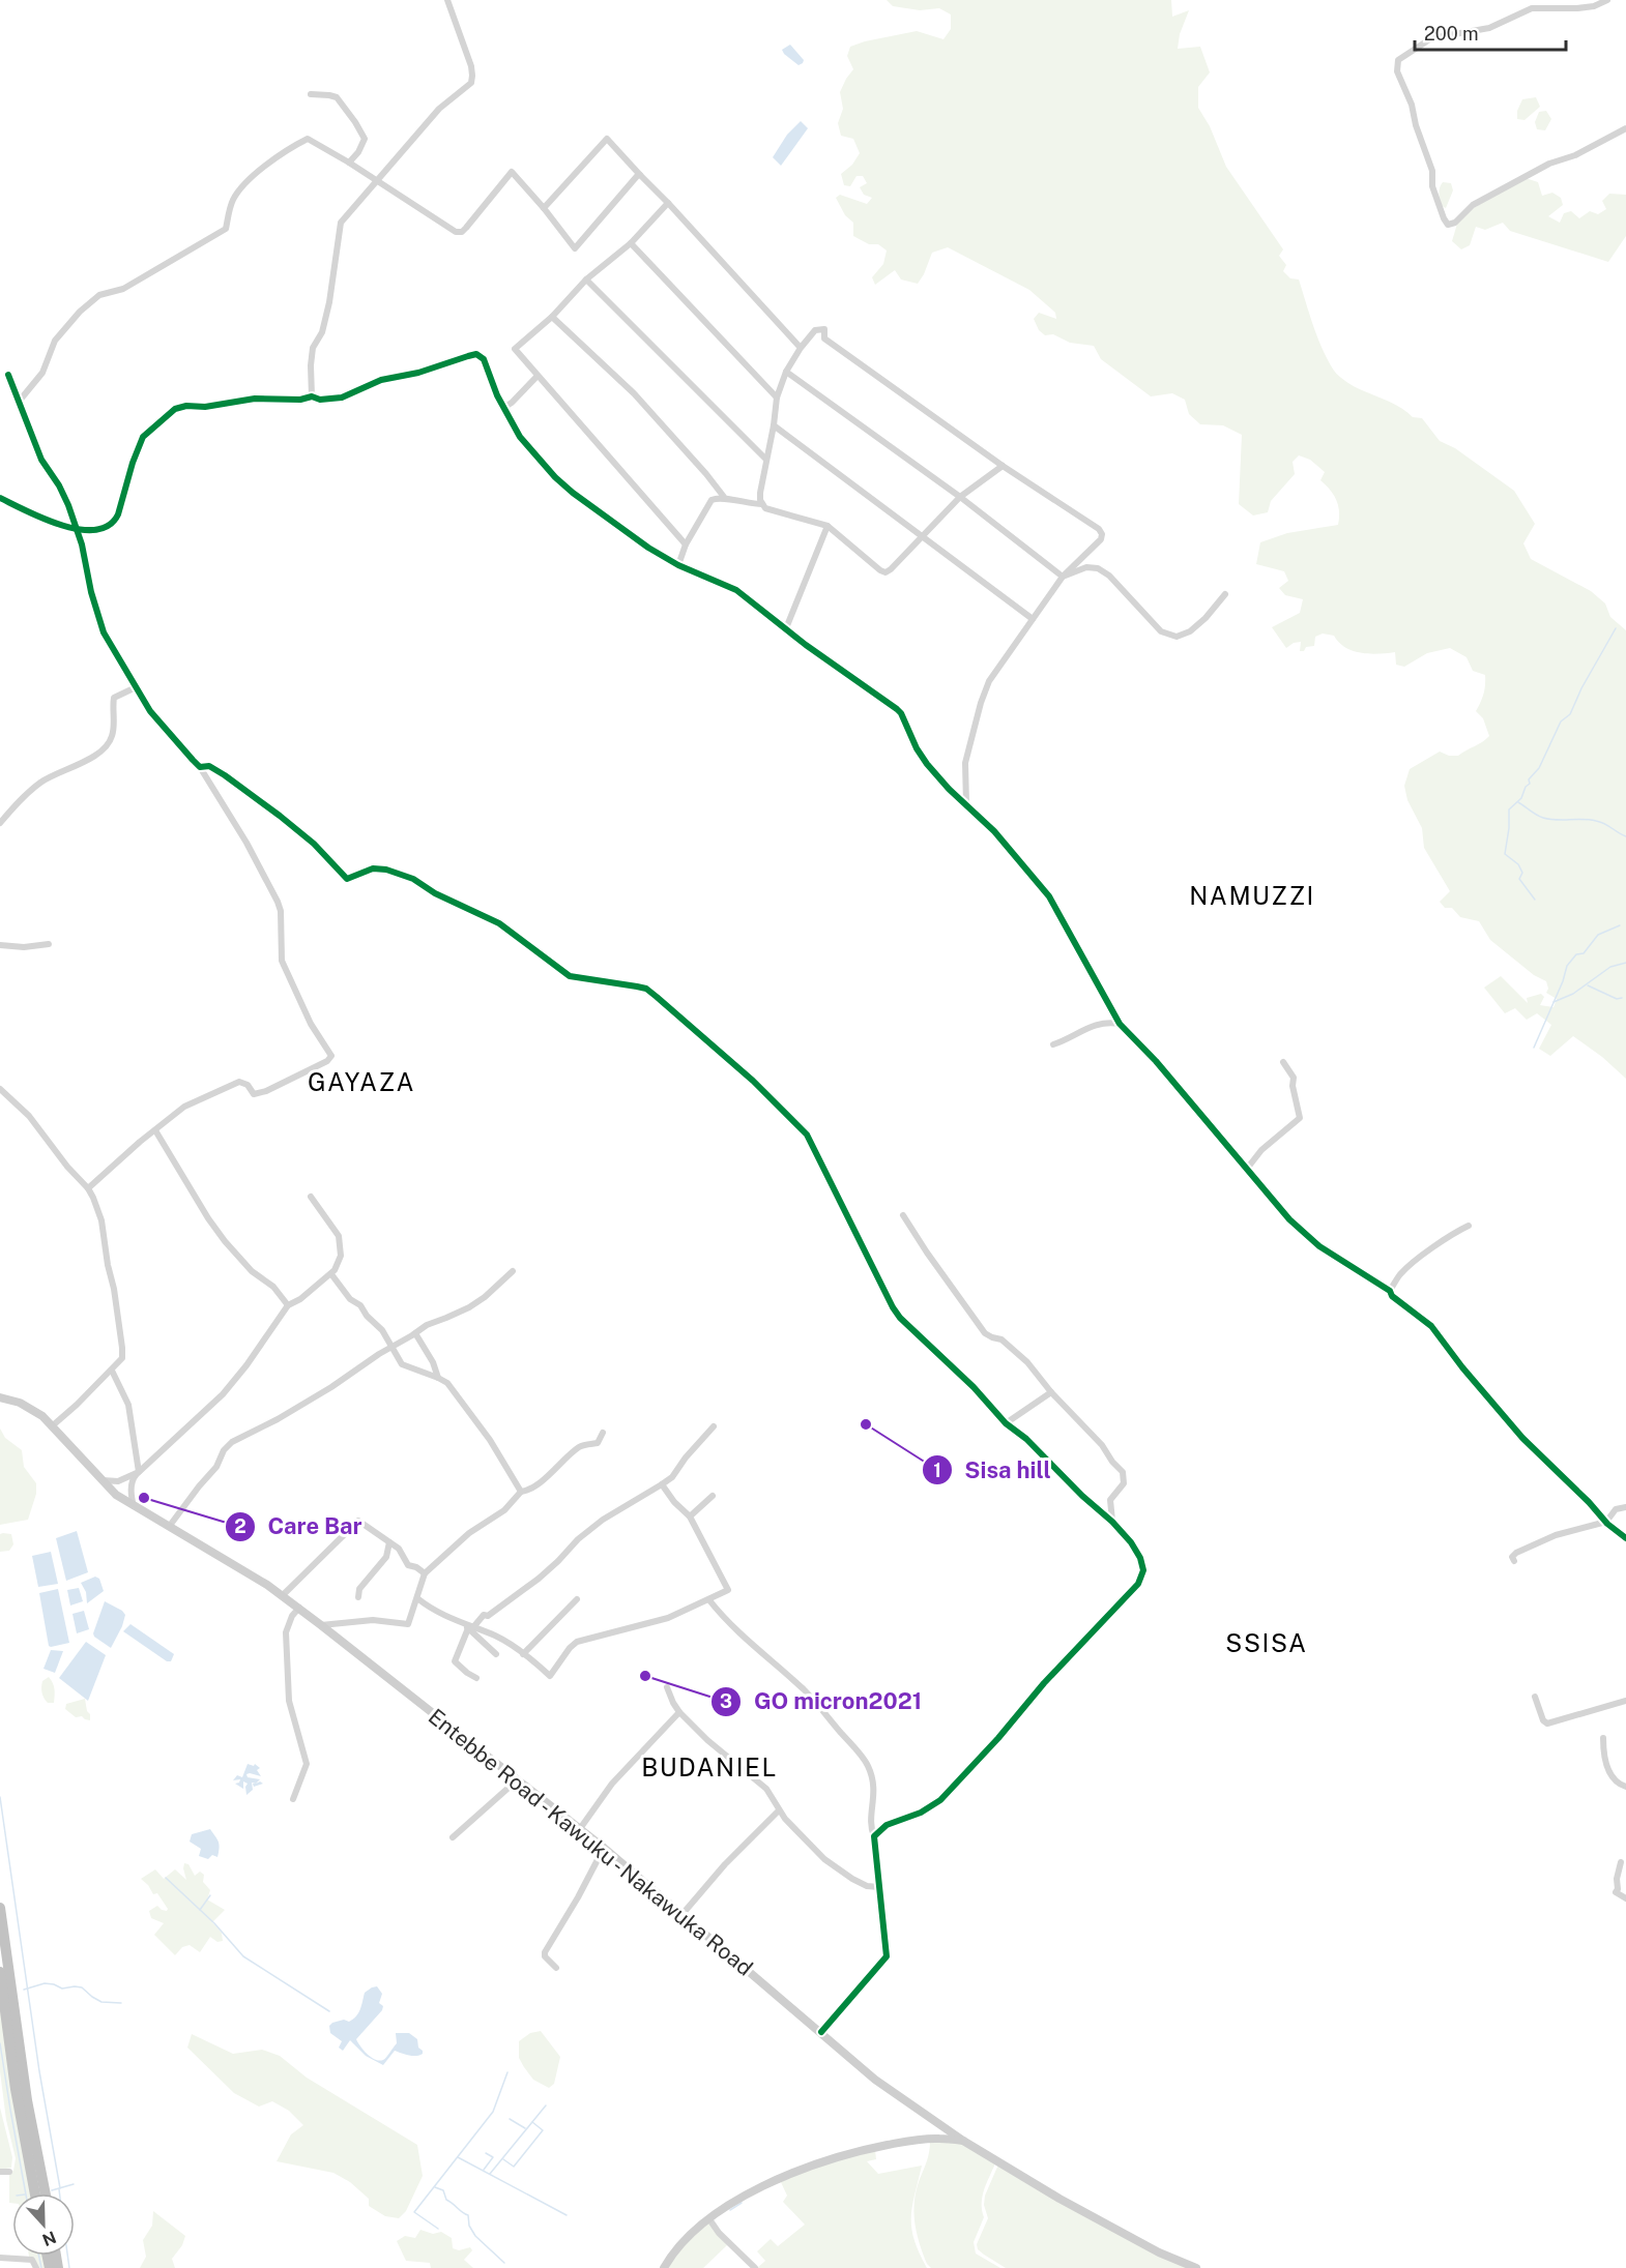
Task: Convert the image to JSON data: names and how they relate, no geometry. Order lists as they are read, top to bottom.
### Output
{
  "streets": {
    "main road": ["Entebbe Road - Kawuku - Nakawuka Road"]
  },
  "districts": [
    "NAMUZZI",
    "GAYAZA",
    "SSISA",
    "BUDANIEL"
  ],
  "places": ["Sisa hill", "Care Bar", "GO micron2021"],
  "scale_bar": "200 m",
  "north": "bottom"
}
